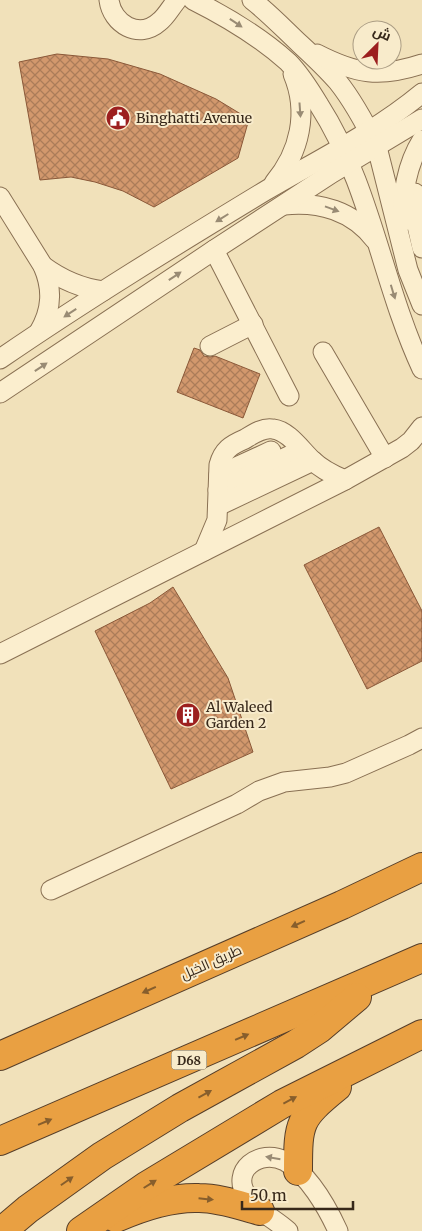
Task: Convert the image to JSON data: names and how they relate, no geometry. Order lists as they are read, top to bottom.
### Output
{
  "streets": {
    "highway": ["طريق الخيل", "D68"]
  },
  "places": {
    "public building": ["Binghatti Avenue"],
    "building": ["Al Waleed Garden 2"]
  },
  "scale_bar": "50 m",
  "north": "top right"
}
